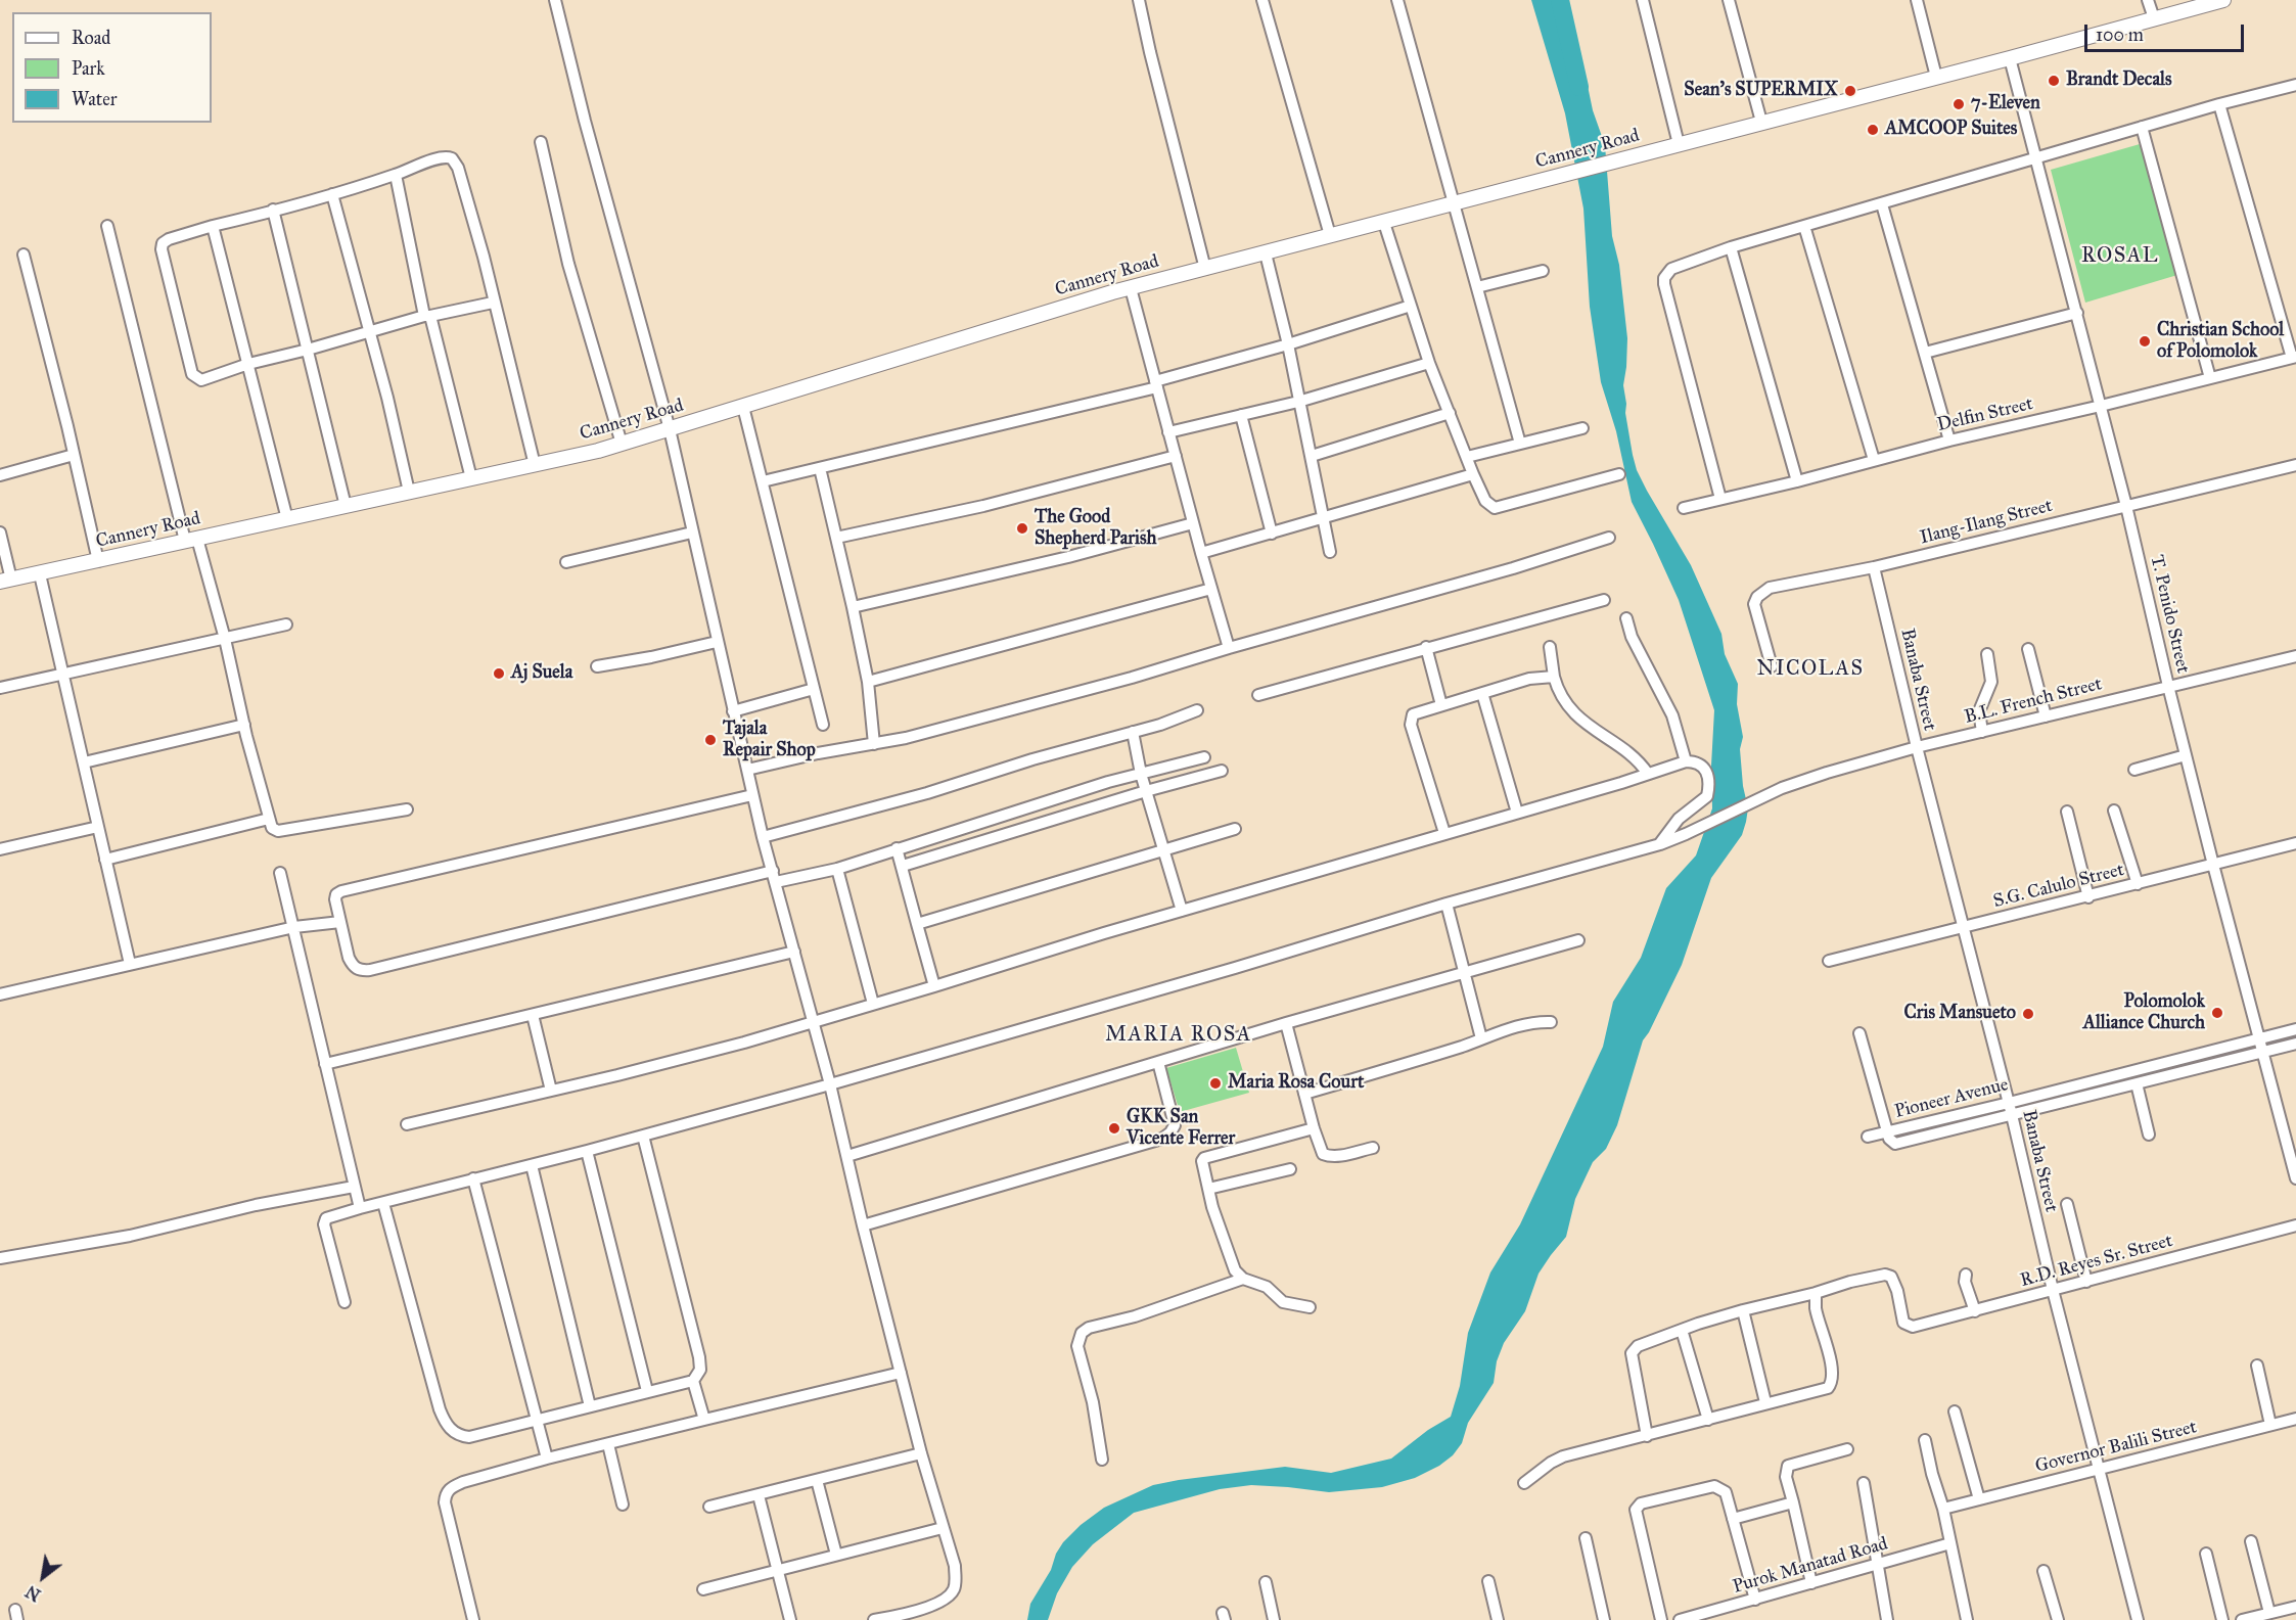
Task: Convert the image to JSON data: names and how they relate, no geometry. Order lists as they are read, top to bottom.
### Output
{
  "streets": {
    "main road": ["Cannery Road"],
    "street": [
      "Delfin Street",
      "Ilang-Ilang Street",
      "T. Penido Street",
      "Banaba Street",
      "B.L. French Street",
      "S.G. Calulo Street",
      "Pioneer Avenue",
      "R.D. Reyes Sr. Street",
      "Governor Balili Street",
      "Purok Manatad Road"
    ]
  },
  "crossings": [
    ["Cannery Road", "T. Penido Street"],
    ["Delfin Street", "T. Penido Street"],
    ["Ilang-Ilang Street", "T. Penido Street"],
    ["Ilang-Ilang Street", "Banaba Street"],
    ["T. Penido Street", "B.L. French Street"],
    ["T. Penido Street", "S.G. Calulo Street"],
    ["T. Penido Street", "Pioneer Avenue"],
    ["Banaba Street", "B.L. French Street"],
    ["Banaba Street", "S.G. Calulo Street"],
    ["Banaba Street", "Pioneer Avenue"],
    ["Banaba Street", "R.D. Reyes Sr. Street"],
    ["Banaba Street", "Governor Balili Street"]
  ],
  "districts": ["ROSAL", "NICOLAS", "MARIA ROSA"],
  "places": [
    "Brandt Decals",
    "Sean's SUPERMIX",
    "7-Eleven",
    "AMCOOP Suites",
    "Christian School of Polomolok",
    "The Good Shepherd Parish",
    "Aj Suela",
    "Tajala Repair Shop",
    "Polomolok Alliance Church",
    "Cris Mansueto",
    "Maria Rosa Court",
    "GKK San Vicente Ferrer"
  ],
  "legend": ["Road", "Park", "Water"],
  "scale_bar": "100 m",
  "north": "bottom left"
}
